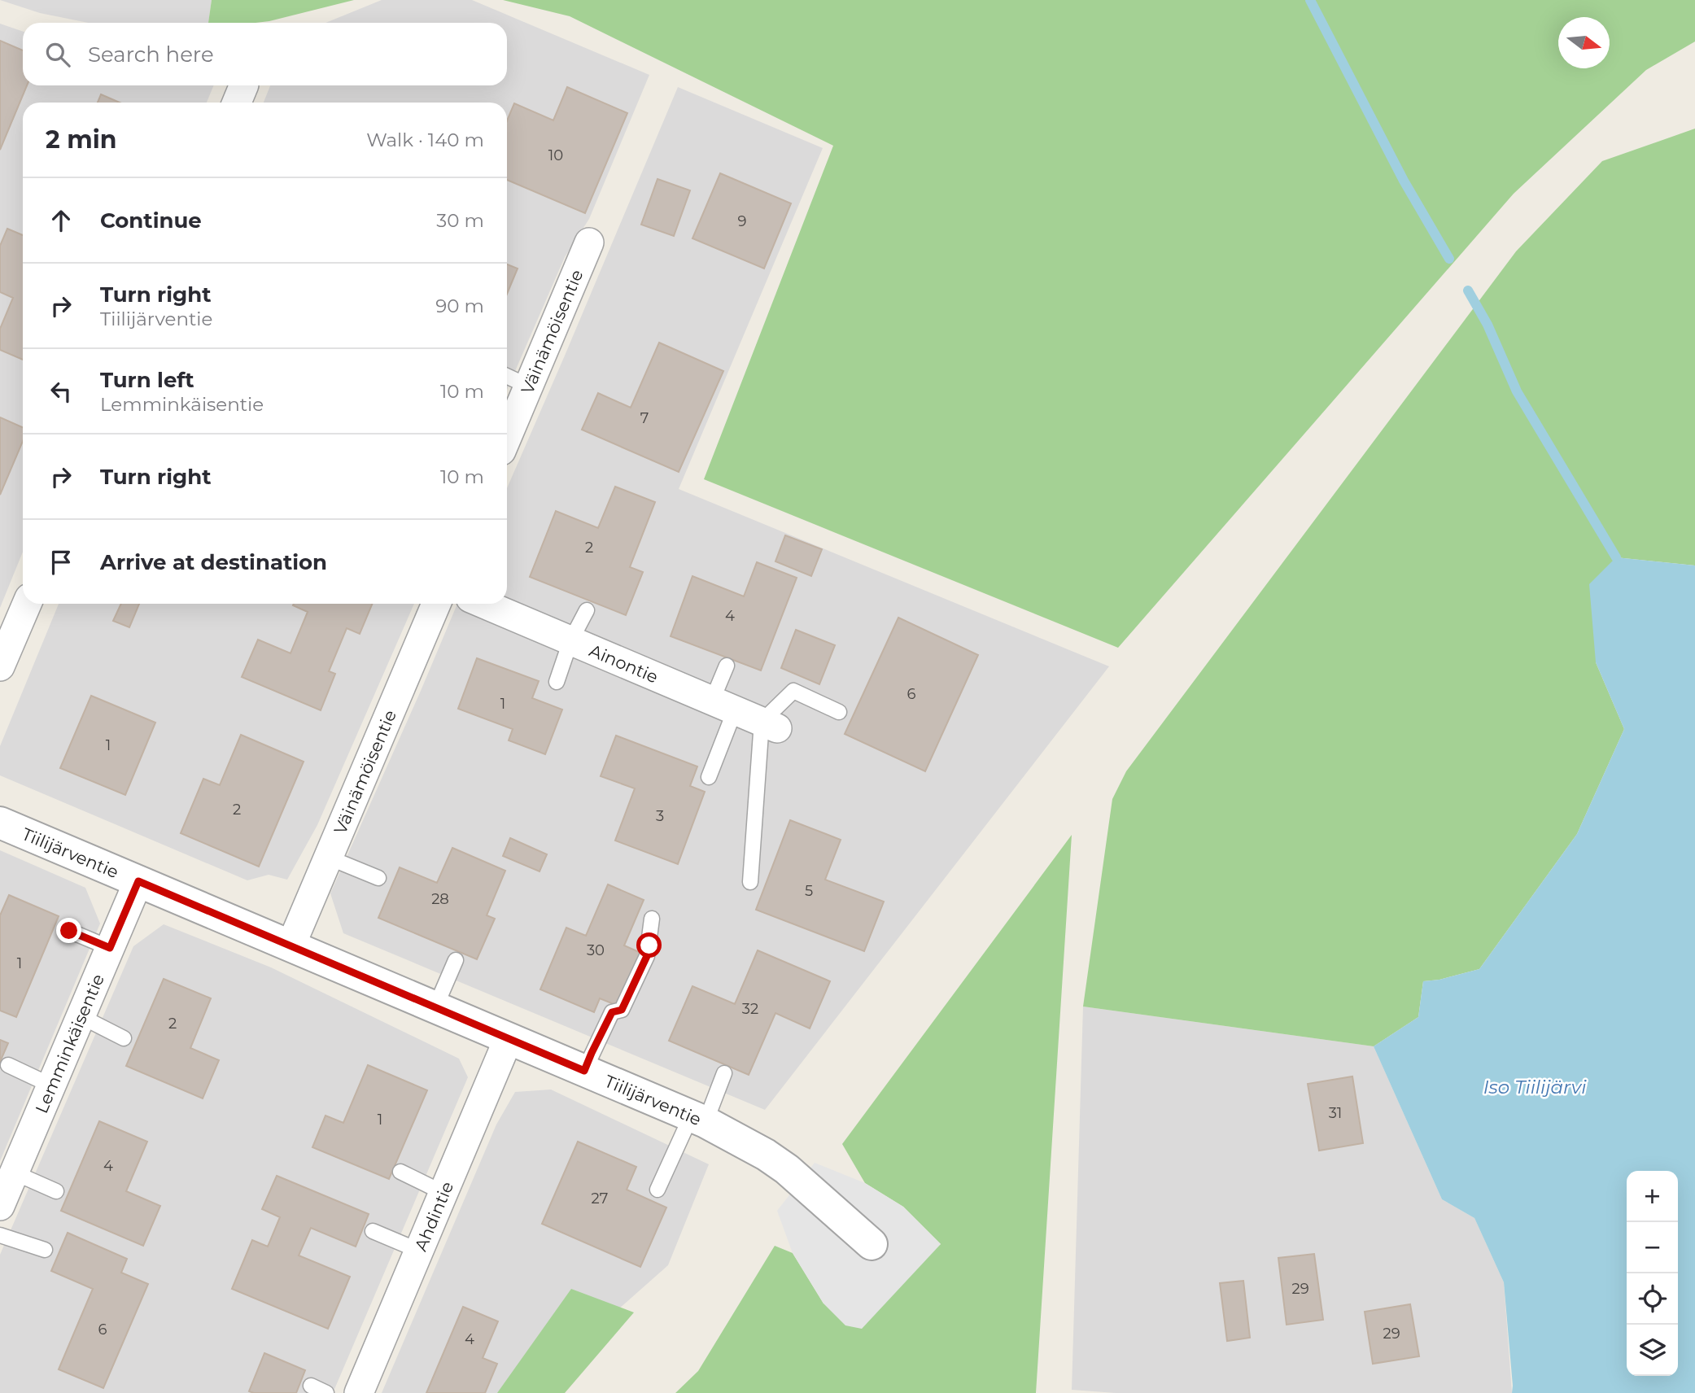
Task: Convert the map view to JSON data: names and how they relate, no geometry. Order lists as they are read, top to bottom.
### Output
{
  "streets": {
    "street": [
      "Väinämöisentie",
      "Ainontie",
      "Tiilijärventie",
      "Lemminkäisentie",
      "Ahdintie"
    ]
  },
  "crossings": [
    ["Väinämöisentie", "Tiilijärventie"],
    ["Tiilijärventie", "Lemminkäisentie"],
    ["Tiilijärventie", "Ahdintie"]
  ],
  "water": ["Iso Tiilijärvi"],
  "house_numbers": [
    "10",
    "9",
    "7",
    "2",
    "4",
    "6",
    "1",
    "1",
    "2",
    "3",
    "5",
    "28",
    "30",
    "1",
    "32",
    "2",
    "31",
    "1",
    "4",
    "27",
    "29",
    "6",
    "29",
    "4"
  ],
  "north": "right",
  "page": {
    "search": "Search here",
    "heading": ["2 min", "Walk · 140 m"],
    "list": [
      ["Continue", "30 m"],
      ["Turn right", "Tiilijärventie", "90 m"],
      ["Turn left", "Lemminkäisentie", "10 m"],
      ["Turn right", "10 m"],
      "Arrive at destination"
    ],
    "map_buttons": ["+", "−"]
  }
}
